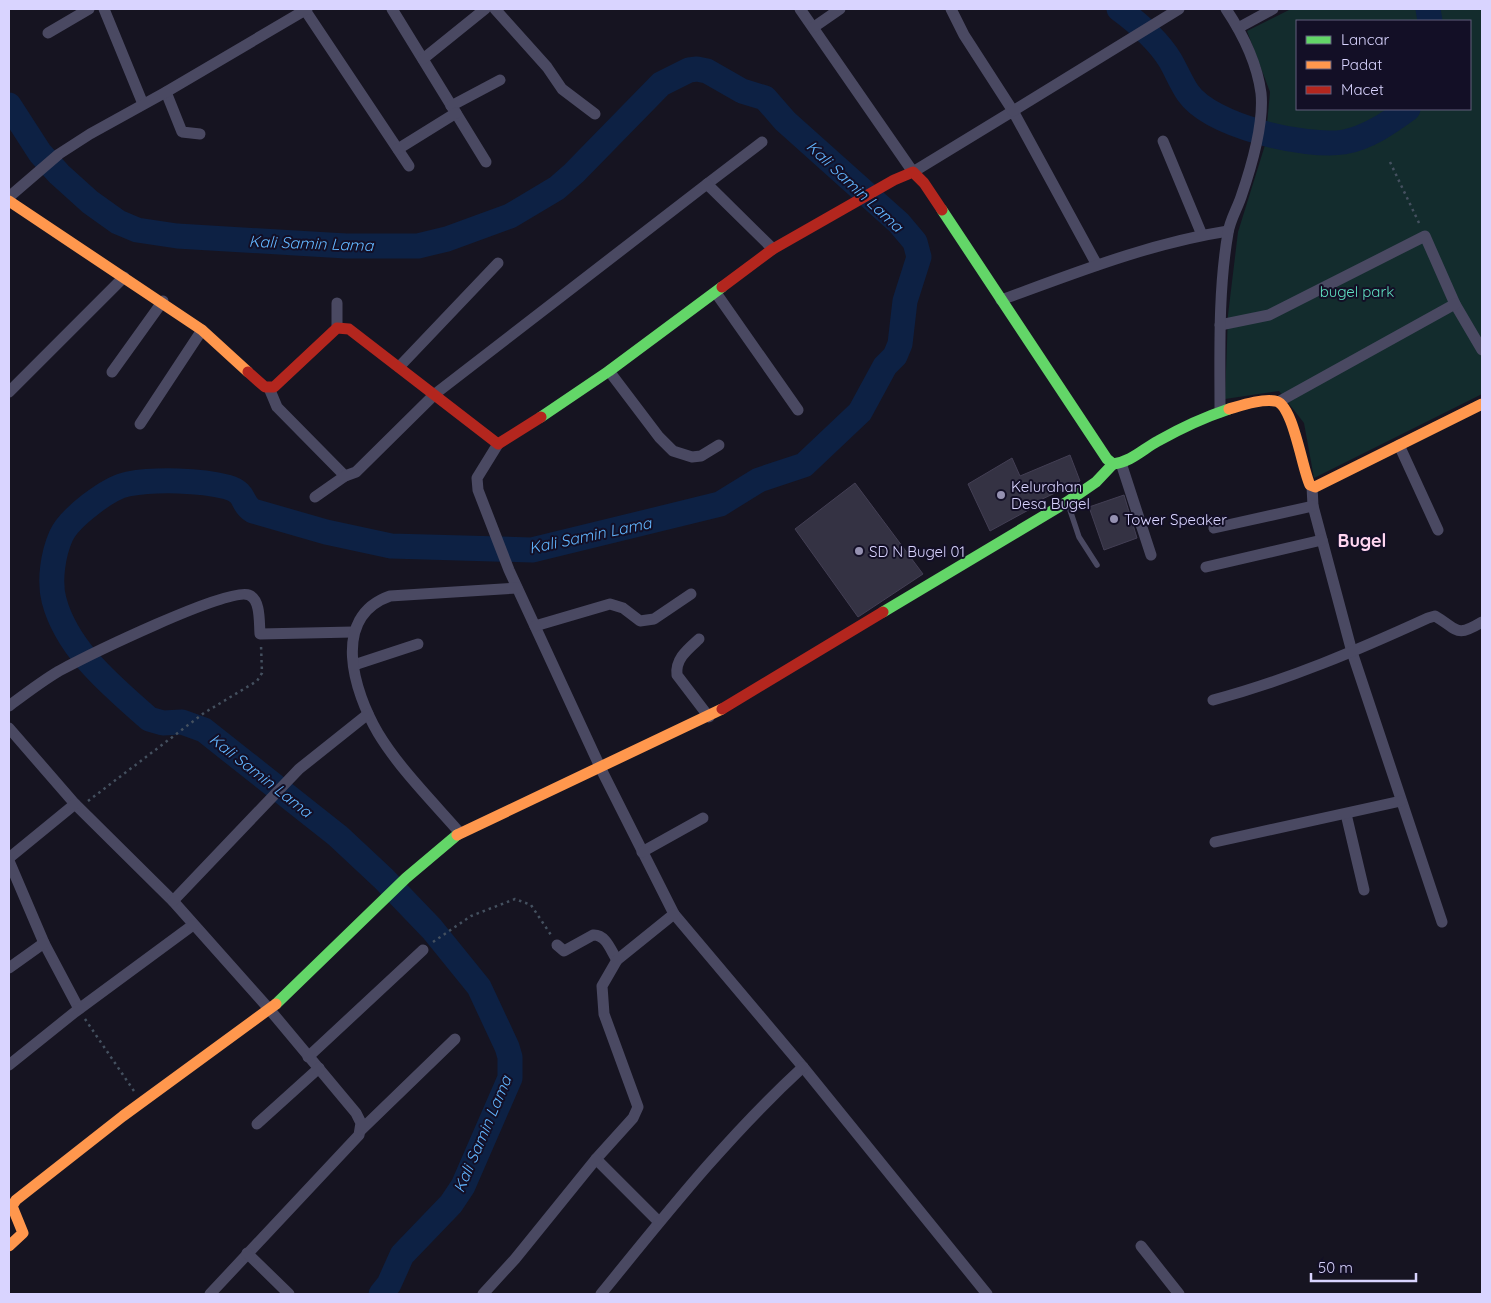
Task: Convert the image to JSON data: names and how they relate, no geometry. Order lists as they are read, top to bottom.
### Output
{
  "districts": ["Bugel"],
  "water": ["Kali Samin Lama"],
  "parks": ["bugel park"],
  "places": ["Kelurahan Desa Bugel", "Tower Speaker", "SD N Bugel 01"],
  "legend": ["Lancar", "Padat", "Macet"],
  "scale_bar": "50 m"
}
